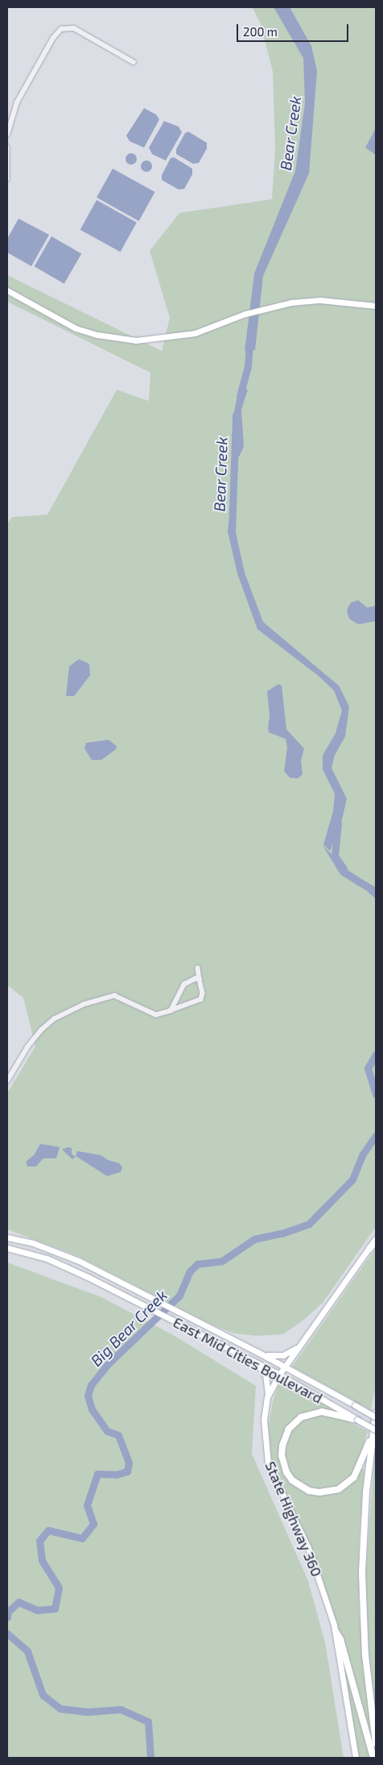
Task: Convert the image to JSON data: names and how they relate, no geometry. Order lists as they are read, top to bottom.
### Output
{
  "streets": {
    "main road": ["East Mid Cities Boulevard", "State Highway 360"]
  },
  "crossings": [
    ["East Mid Cities Boulevard", "State Highway 360"]
  ],
  "water": ["Bear Creek", "Big Bear Creek"],
  "scale_bar": "200 m"
}
